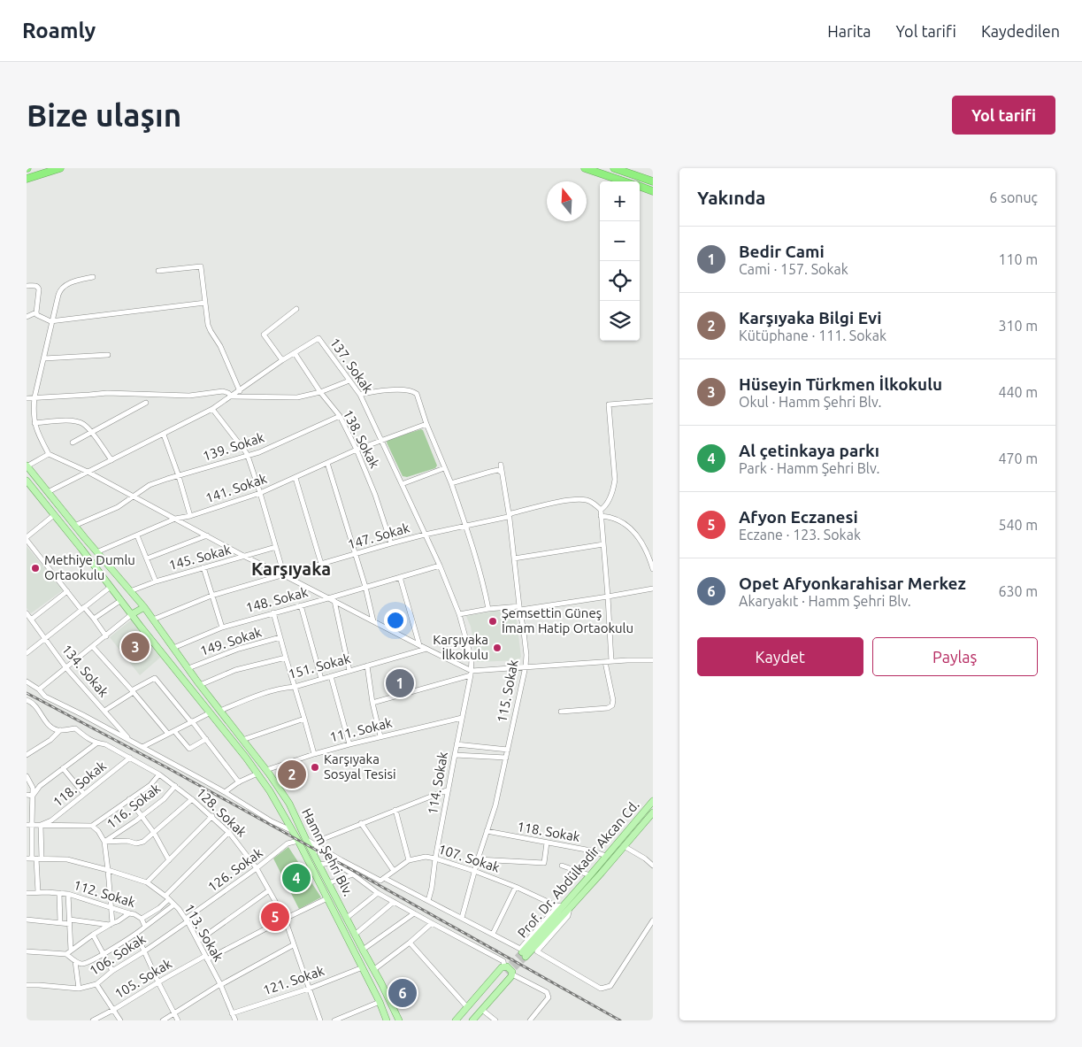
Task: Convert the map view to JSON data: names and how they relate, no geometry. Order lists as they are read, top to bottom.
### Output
{
  "streets": {
    "main road": ["Hamm Şehri Blv.", "Prof. Dr. Abdülkadir Akcan Cd."],
    "street": [
      "137. Sokak",
      "138. Sokak",
      "139. Sokak",
      "141. Sokak",
      "147. Sokak",
      "145. Sokak",
      "148. Sokak",
      "149. Sokak",
      "151. Sokak",
      "134. Sokak",
      "115. Sokak",
      "111. Sokak",
      "114. Sokak",
      "118. Sokak",
      "116. Sokak",
      "128. Sokak",
      "107. Sokak",
      "126. Sokak",
      "112. Sokak",
      "113. Sokak",
      "106. Sokak",
      "105. Sokak",
      "121. Sokak"
    ]
  },
  "crossings": [
    ["137. Sokak", "138. Sokak"],
    ["137. Sokak", "141. Sokak"],
    ["137. Sokak", "147. Sokak"],
    ["137. Sokak", "148. Sokak"],
    ["137. Sokak", "114. Sokak"],
    ["137. Sokak", "Hamm Şehri Blv."],
    ["138. Sokak", "139. Sokak"],
    ["138. Sokak", "141. Sokak"],
    ["138. Sokak", "147. Sokak"],
    ["139. Sokak", "Hamm Şehri Blv."],
    ["141. Sokak", "Hamm Şehri Blv."],
    ["147. Sokak", "115. Sokak"],
    ["147. Sokak", "Hamm Şehri Blv."],
    ["145. Sokak", "Hamm Şehri Blv."],
    ["148. Sokak", "Hamm Şehri Blv."],
    ["149. Sokak", "Hamm Şehri Blv."],
    ["151. Sokak", "Hamm Şehri Blv."],
    ["115. Sokak", "118. Sokak"],
    ["115. Sokak", "107. Sokak"],
    ["111. Sokak", "114. Sokak"],
    ["111. Sokak", "Hamm Şehri Blv."],
    ["114. Sokak", "107. Sokak"],
    ["118. Sokak", "128. Sokak"],
    ["118. Sokak", "Prof. Dr. Abdülkadir Akcan Cd."],
    ["116. Sokak", "128. Sokak"],
    ["128. Sokak", "126. Sokak"],
    ["128. Sokak", "105. Sokak"],
    ["128. Sokak", "121. Sokak"],
    ["Hamm Şehri Blv.", "126. Sokak"],
    ["Hamm Şehri Blv.", "105. Sokak"],
    ["Hamm Şehri Blv.", "121. Sokak"],
    ["126. Sokak", "113. Sokak"],
    ["126. Sokak", "106. Sokak"],
    ["112. Sokak", "113. Sokak"],
    ["113. Sokak", "106. Sokak"],
    ["113. Sokak", "105. Sokak"],
    ["113. Sokak", "121. Sokak"]
  ],
  "districts": ["Karşıyaka"],
  "places": [
    "Methiye Dumlu Ortaokulu",
    "Şemsettin Güneş İmam Hatip Ortaokulu",
    "Karşıyaka İlkokulu",
    "Karşıyaka Sosyal Tesisi"
  ],
  "north": "top",
  "page": {
    "header": "Roamly",
    "nav": ["Harita", "Yol tarifi", "Kaydedilen"],
    "buttons": [
      "Yol tarifi",
      ["Kaydet", "Paylaş"]
    ],
    "title": "Bize ulaşın",
    "heading": ["Yakında", "6 sonuç"],
    "map_buttons": ["+", "−"],
    "list": [
      {
        "mark": "1",
        "name": "Bedir Cami",
        "note": "Cami · 157. Sokak",
        "value": "110 m"
      },
      {
        "mark": "2",
        "name": "Karşıyaka Bilgi Evi",
        "note": "Kütüphane · 111. Sokak",
        "value": "310 m"
      },
      {
        "mark": "3",
        "name": "Hüseyin Türkmen İlkokulu",
        "note": "Okul · Hamm Şehri Blv.",
        "value": "440 m"
      },
      {
        "mark": "4",
        "name": "Al çetinkaya parkı",
        "note": "Park · Hamm Şehri Blv.",
        "value": "470 m"
      },
      {
        "mark": "5",
        "name": "Afyon Eczanesi",
        "note": "Eczane · 123. Sokak",
        "value": "540 m"
      },
      {
        "mark": "6",
        "name": "Opet Afyonkarahisar Merkez",
        "note": "Akaryakıt · Hamm Şehri Blv.",
        "value": "630 m"
      }
    ],
    "pins": [
      "3",
      "1",
      "2",
      "4",
      "5",
      "6"
    ]
  }
}
